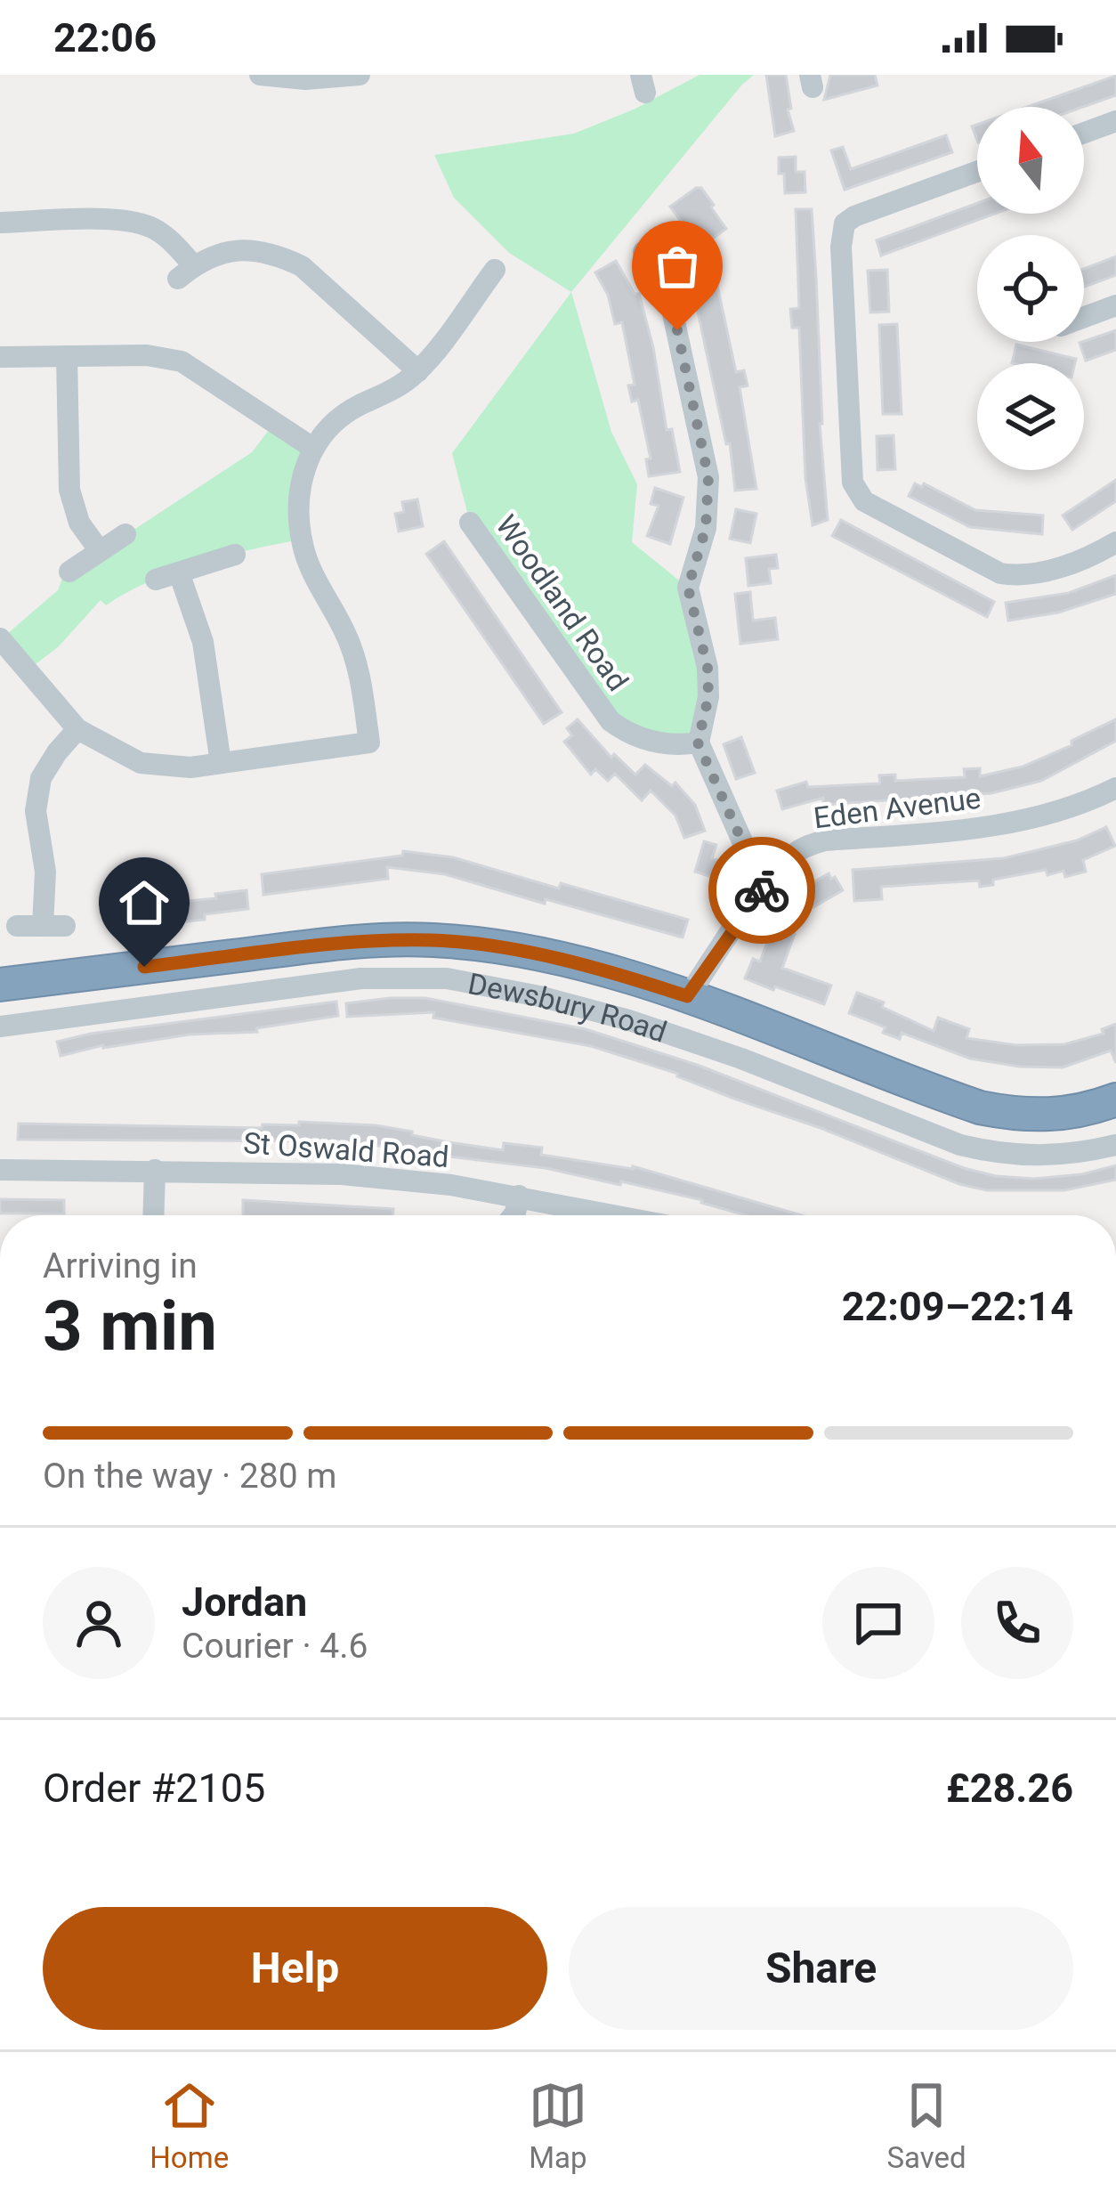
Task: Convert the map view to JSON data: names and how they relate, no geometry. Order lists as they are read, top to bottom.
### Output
{
  "streets": {
    "highway": ["Dewsbury Road"],
    "street": ["Woodland Road", "Eden Avenue", "St Oswald Road"]
  },
  "crossings": [
    ["Eden Avenue", "Dewsbury Road"]
  ],
  "north": "top",
  "page": {
    "status": "22:06",
    "heading": ["3 min", "Arriving in", "22:09–22:14"],
    "panel": [
      "Jordan",
      "Courier · 4.6",
      "Order #2105",
      "£28.26"
    ],
    "bar": "On the way · 280 m",
    "buttons": ["Help", "Share"],
    "tabs": ["Home", "Map", "Saved"]
  }
}
